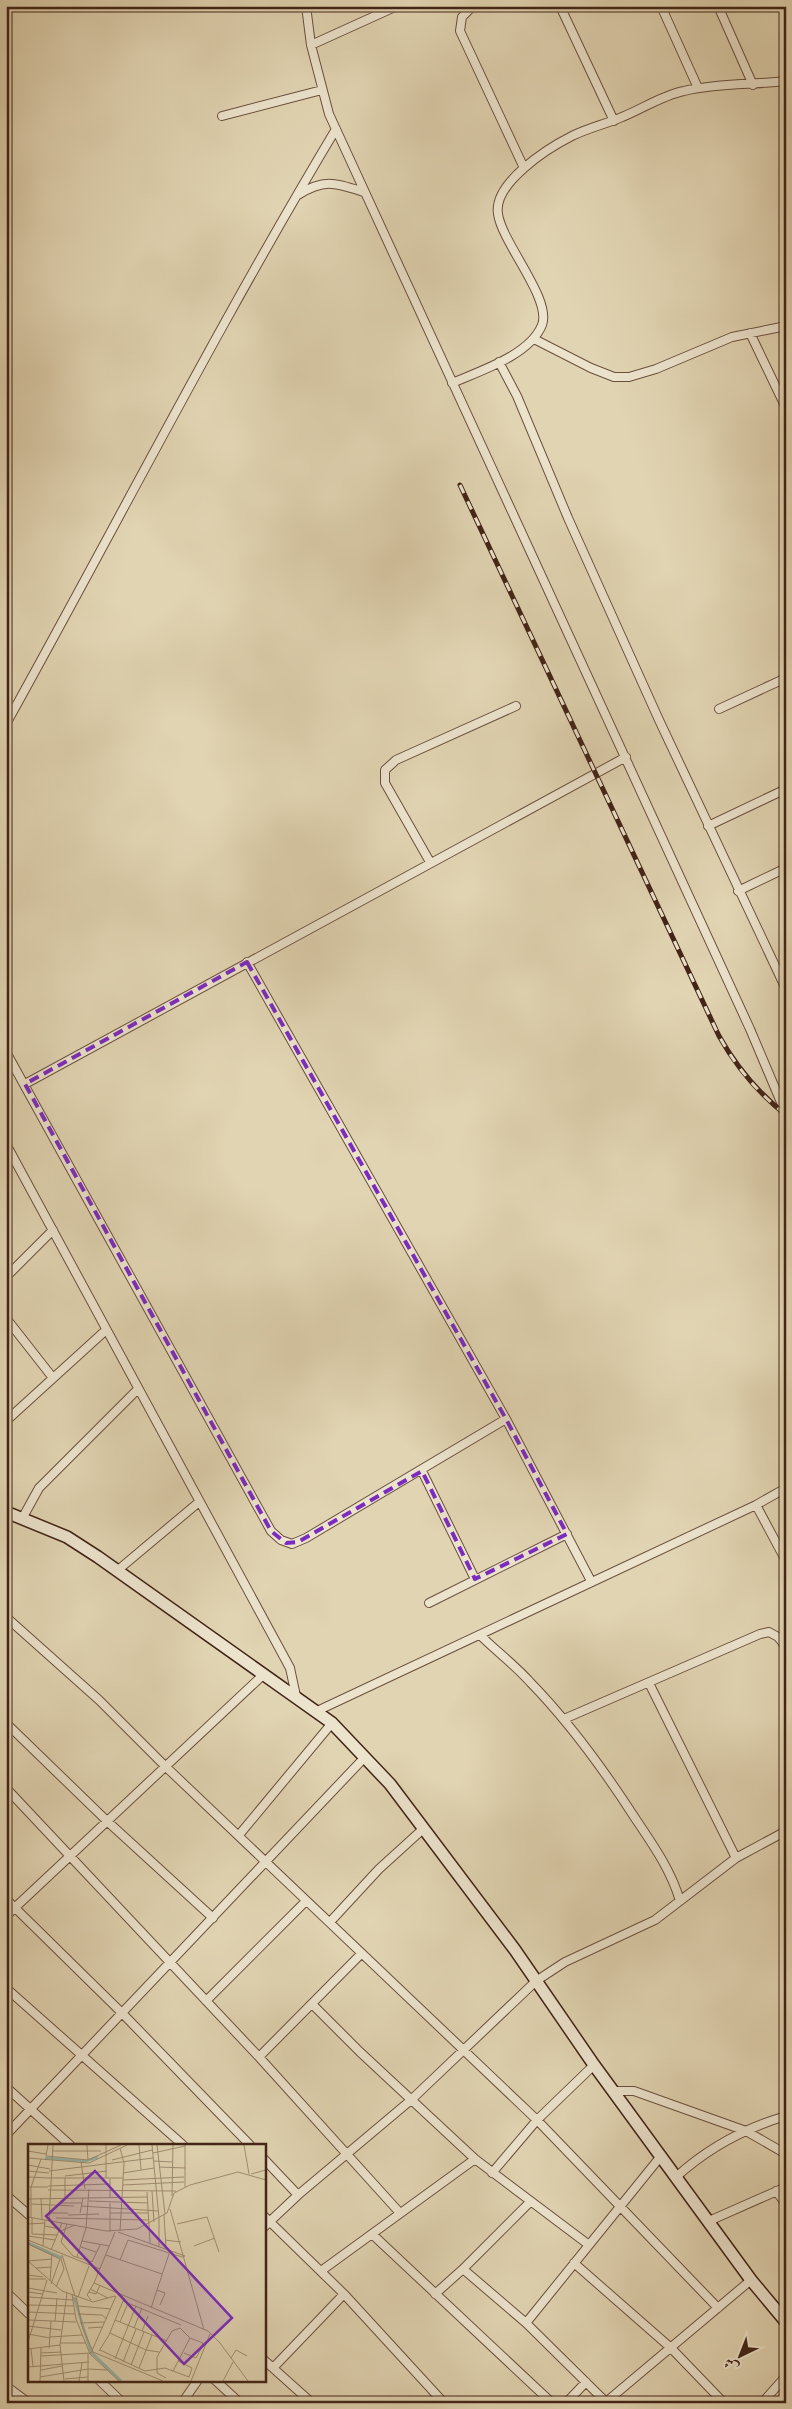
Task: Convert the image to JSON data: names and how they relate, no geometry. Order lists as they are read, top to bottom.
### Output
{
  "north": "bottom left"
}
